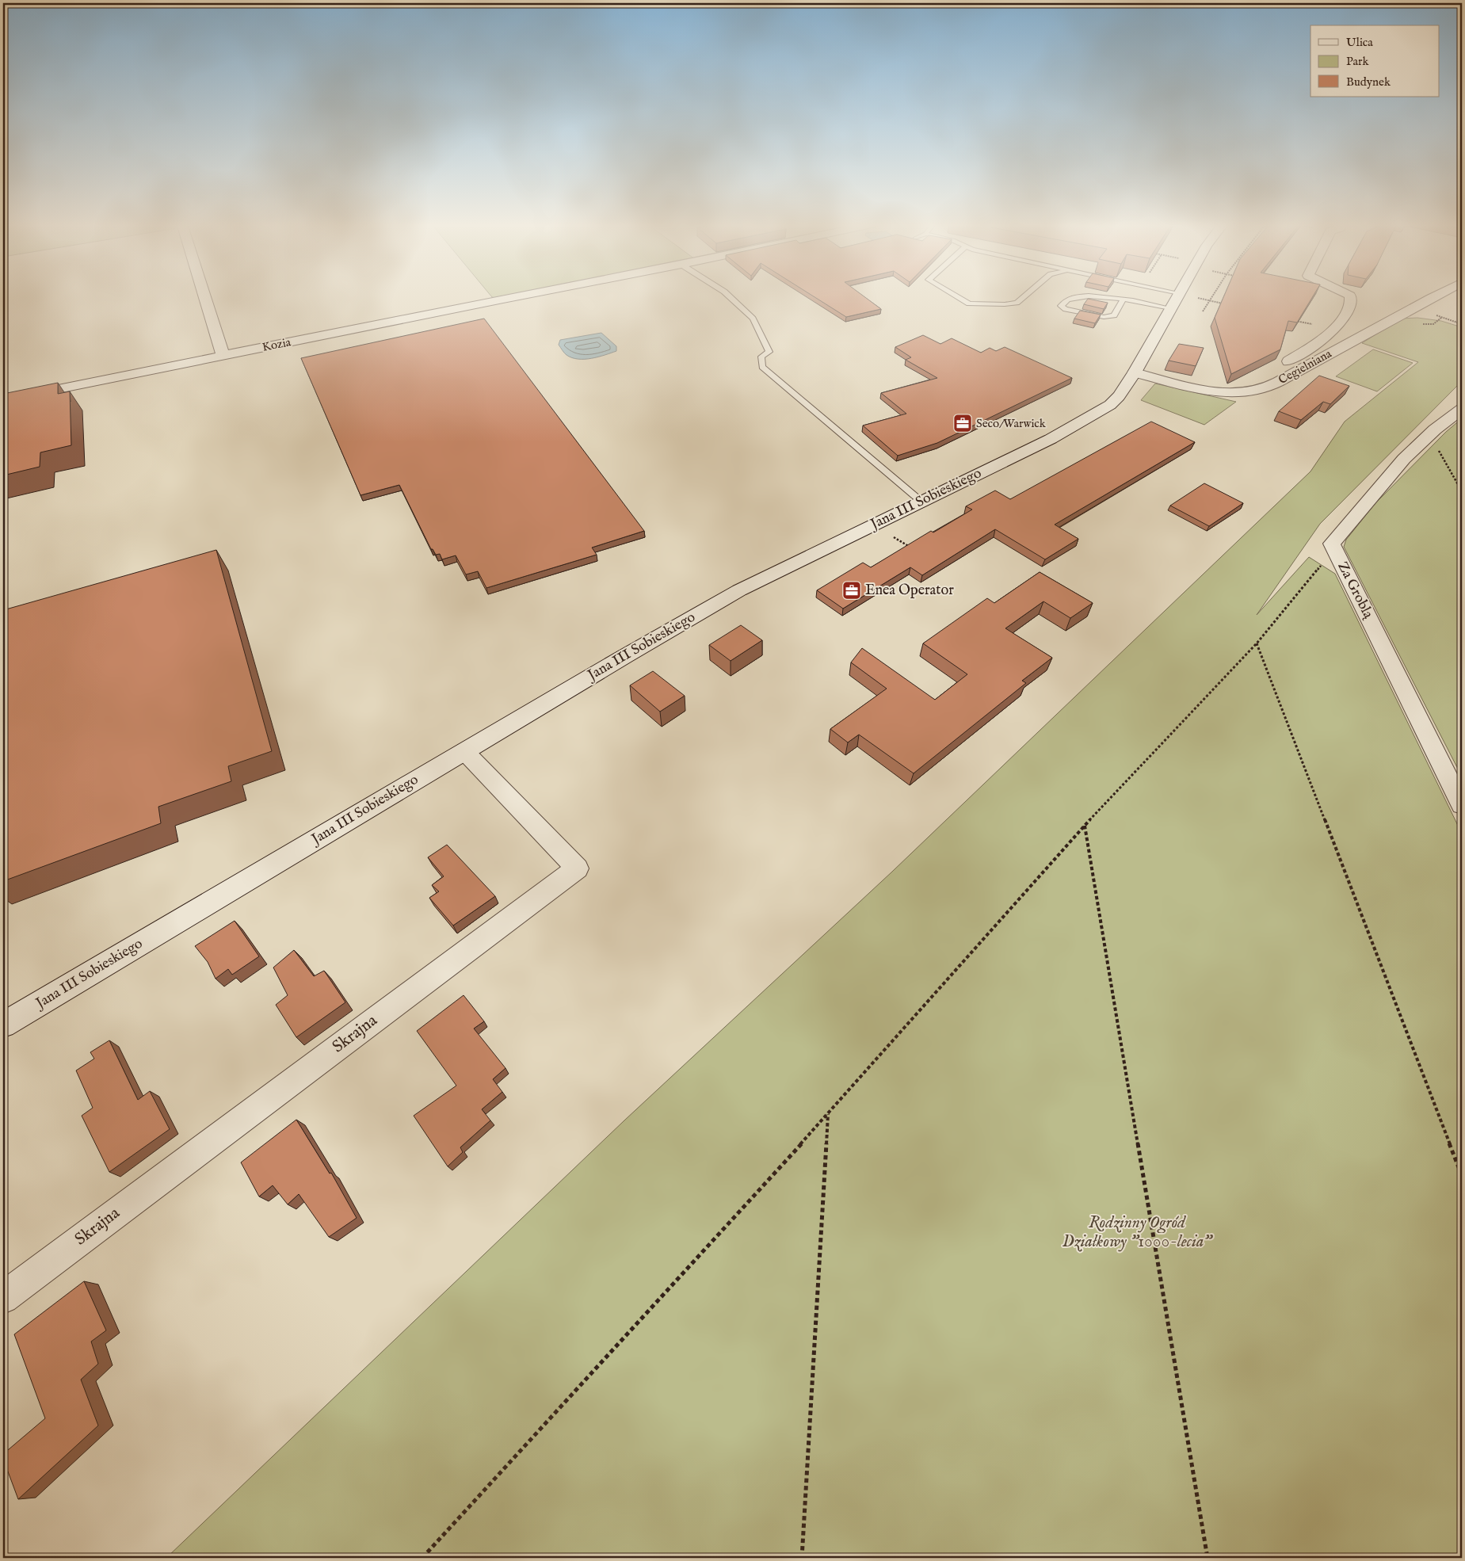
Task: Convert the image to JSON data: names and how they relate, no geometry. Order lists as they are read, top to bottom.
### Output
{
  "streets": {
    "street": [
      "Kozia",
      "Cegielniana",
      "Jana III Sobieskiego",
      "Za Groblą",
      "Skrajna"
    ]
  },
  "crossings": [
    ["Cegielniana", "Jana III Sobieskiego"],
    ["Jana III Sobieskiego", "Skrajna"]
  ],
  "parks": ["Rodzinny Ogród Działkowy \"1000-lecia\""],
  "places": {
    "office": ["Seco/Warwick", "Enea Operator"]
  },
  "legend": ["Ulica", "Park", "Budynek"]
}
